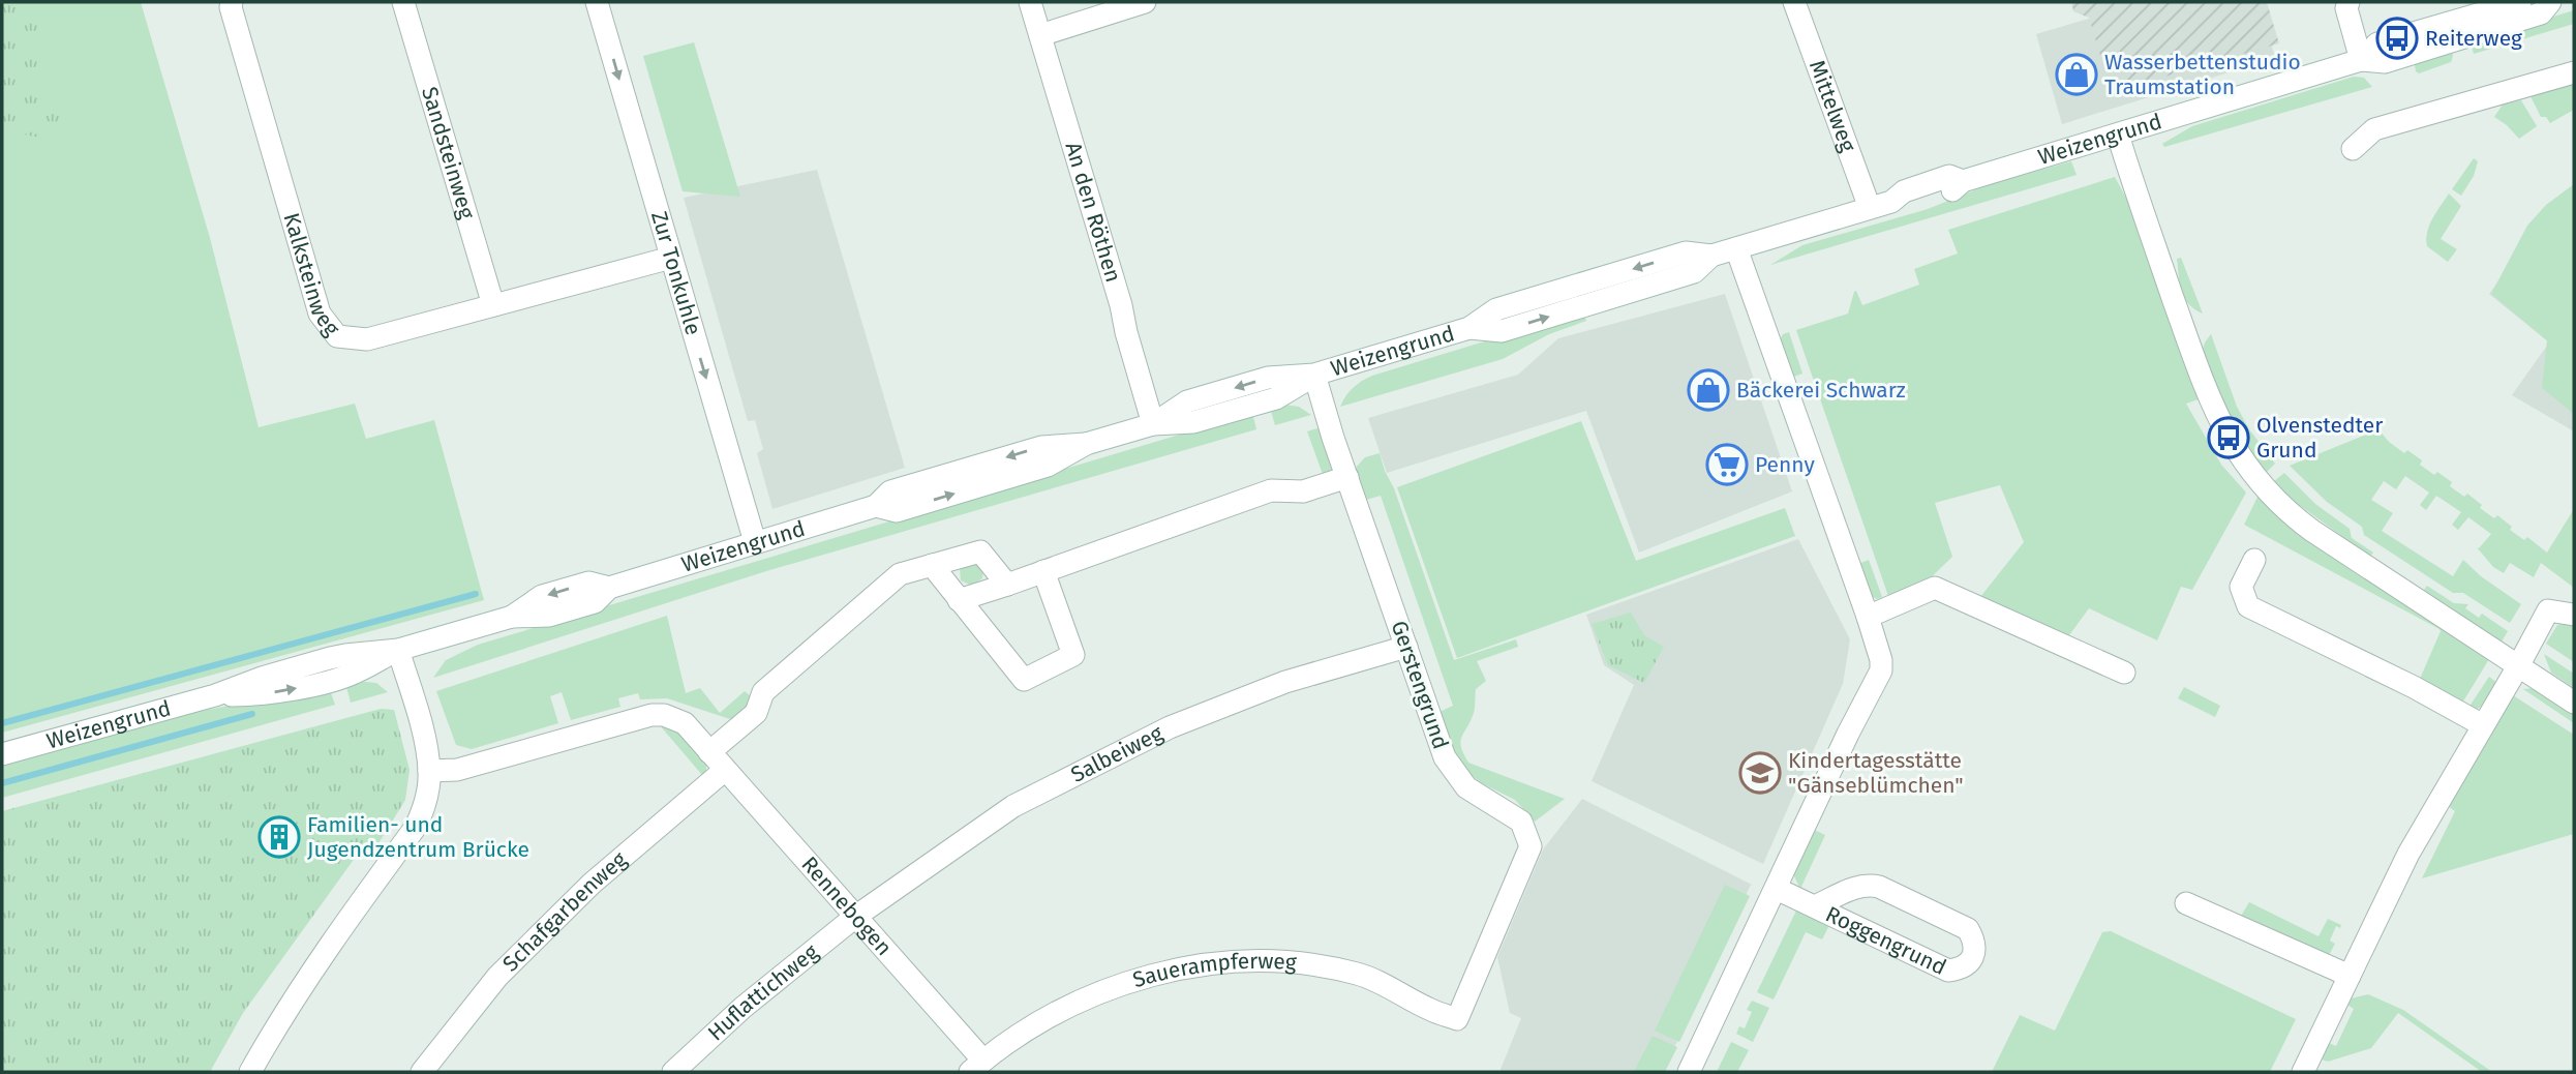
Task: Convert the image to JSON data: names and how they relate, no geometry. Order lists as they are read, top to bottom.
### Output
{
  "streets": {
    "street": [
      "Mittelweg",
      "Weizengrund",
      "Sandsteinweg",
      "An den Röthen",
      "Kalksteinweg",
      "Zur Tonkuhle",
      "Gerstengrund",
      "Salbeiweg",
      "Rennebogen",
      "Schafgarbenweg",
      "Roggengrund",
      "Sauerampferweg",
      "Huflattichweg"
    ]
  },
  "crossings": [
    ["Mittelweg", "Weizengrund"],
    ["Weizengrund", "An den Röthen"],
    ["Weizengrund", "Zur Tonkuhle"],
    ["Weizengrund", "Gerstengrund"],
    ["Sandsteinweg", "Kalksteinweg"],
    ["Kalksteinweg", "Zur Tonkuhle"],
    ["Gerstengrund", "Salbeiweg"],
    ["Gerstengrund", "Sauerampferweg"],
    ["Salbeiweg", "Rennebogen"],
    ["Salbeiweg", "Huflattichweg"],
    ["Rennebogen", "Schafgarbenweg"],
    ["Rennebogen", "Sauerampferweg"],
    ["Rennebogen", "Huflattichweg"]
  ],
  "one_way": ["Zur Tonkuhle"],
  "places": {
    "bus stop": ["Reiterweg", "Olvenstedter Grund"],
    "shop": ["Wasserbettenstudio Traumstation", "Bäckerei Schwarz"],
    "supermarket": ["Penny"],
    "school or university": ["Kindertagesstätte \"Gänseblümchen\""],
    "building": ["Familien- und Jugendzentrum Brücke"]
  }
}
